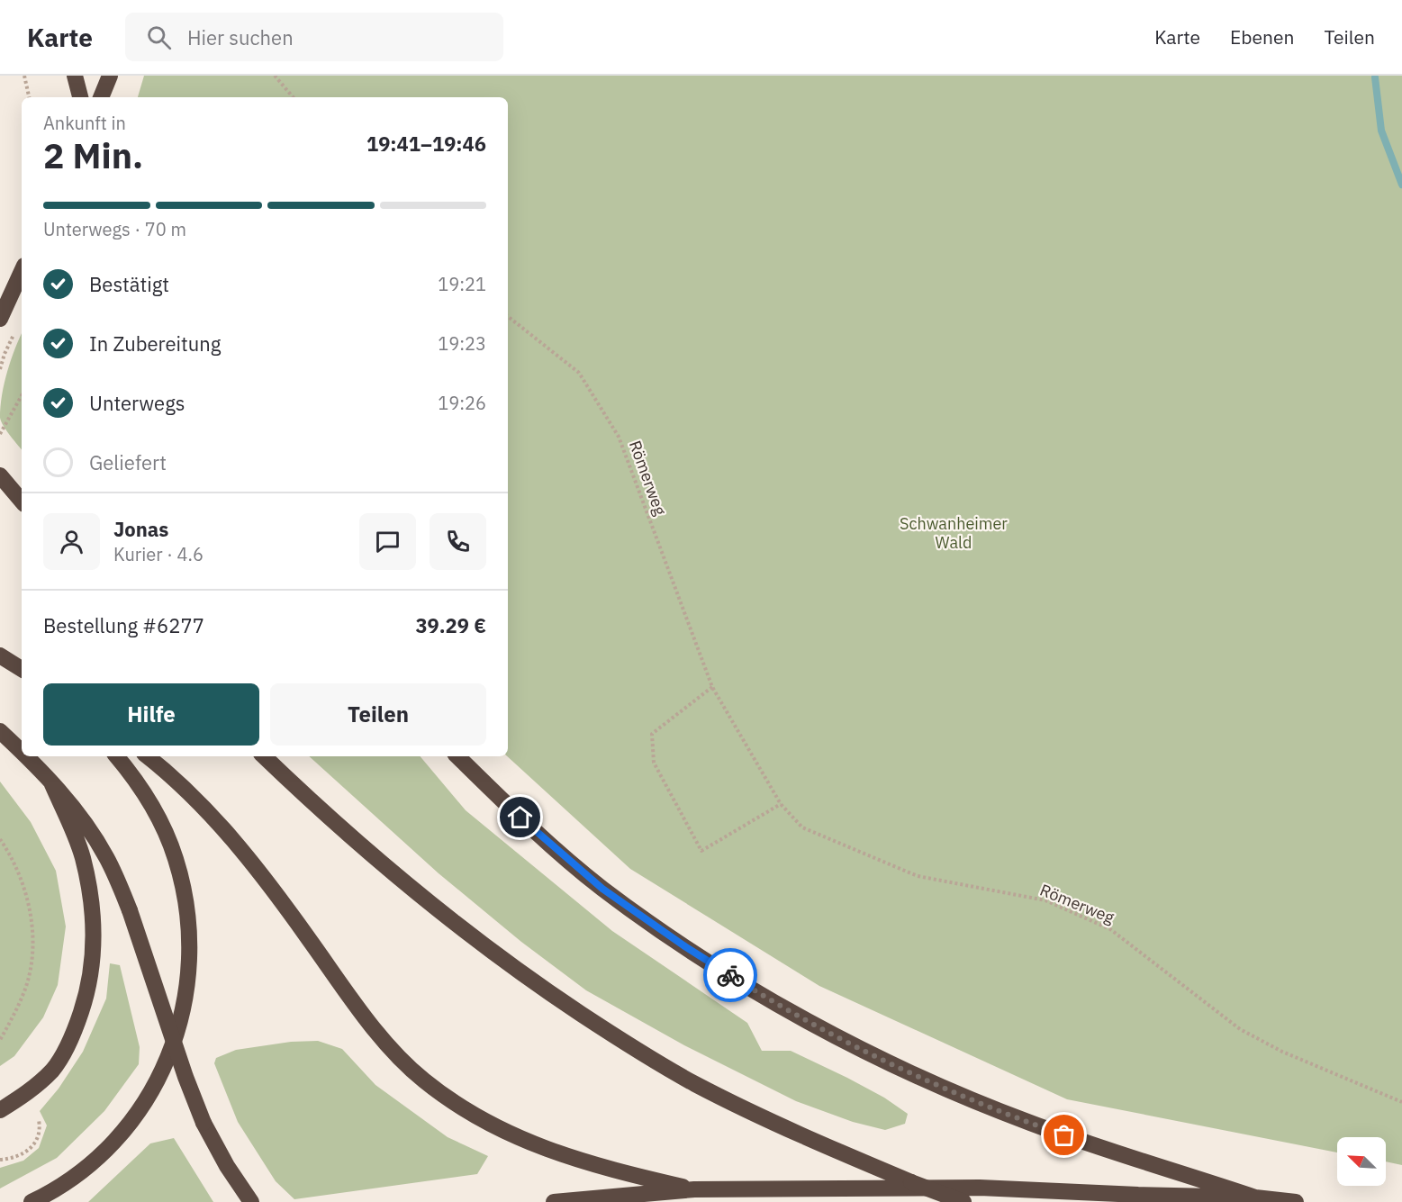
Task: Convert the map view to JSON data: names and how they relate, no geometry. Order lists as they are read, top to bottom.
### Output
{
  "streets": {
    "path": ["Römerweg"]
  },
  "parks": ["Schwanheimer Wald"],
  "north": "top left",
  "page": {
    "header": "Karte",
    "search": "Hier suchen",
    "nav": ["Karte", "Ebenen", "Teilen"],
    "heading": ["2 Min.", "Ankunft in", "19:41–19:46"],
    "panel": [
      "Jonas",
      "Kurier · 4.6",
      "Bestellung #6277",
      "39.29 €"
    ],
    "bar": "Unterwegs · 70 m",
    "list": [
      ["Bestätigt", "19:21"],
      ["In Zubereitung", "19:23"],
      ["Unterwegs", "19:26"],
      "Geliefert"
    ],
    "buttons": ["Hilfe", "Teilen"]
  }
}
